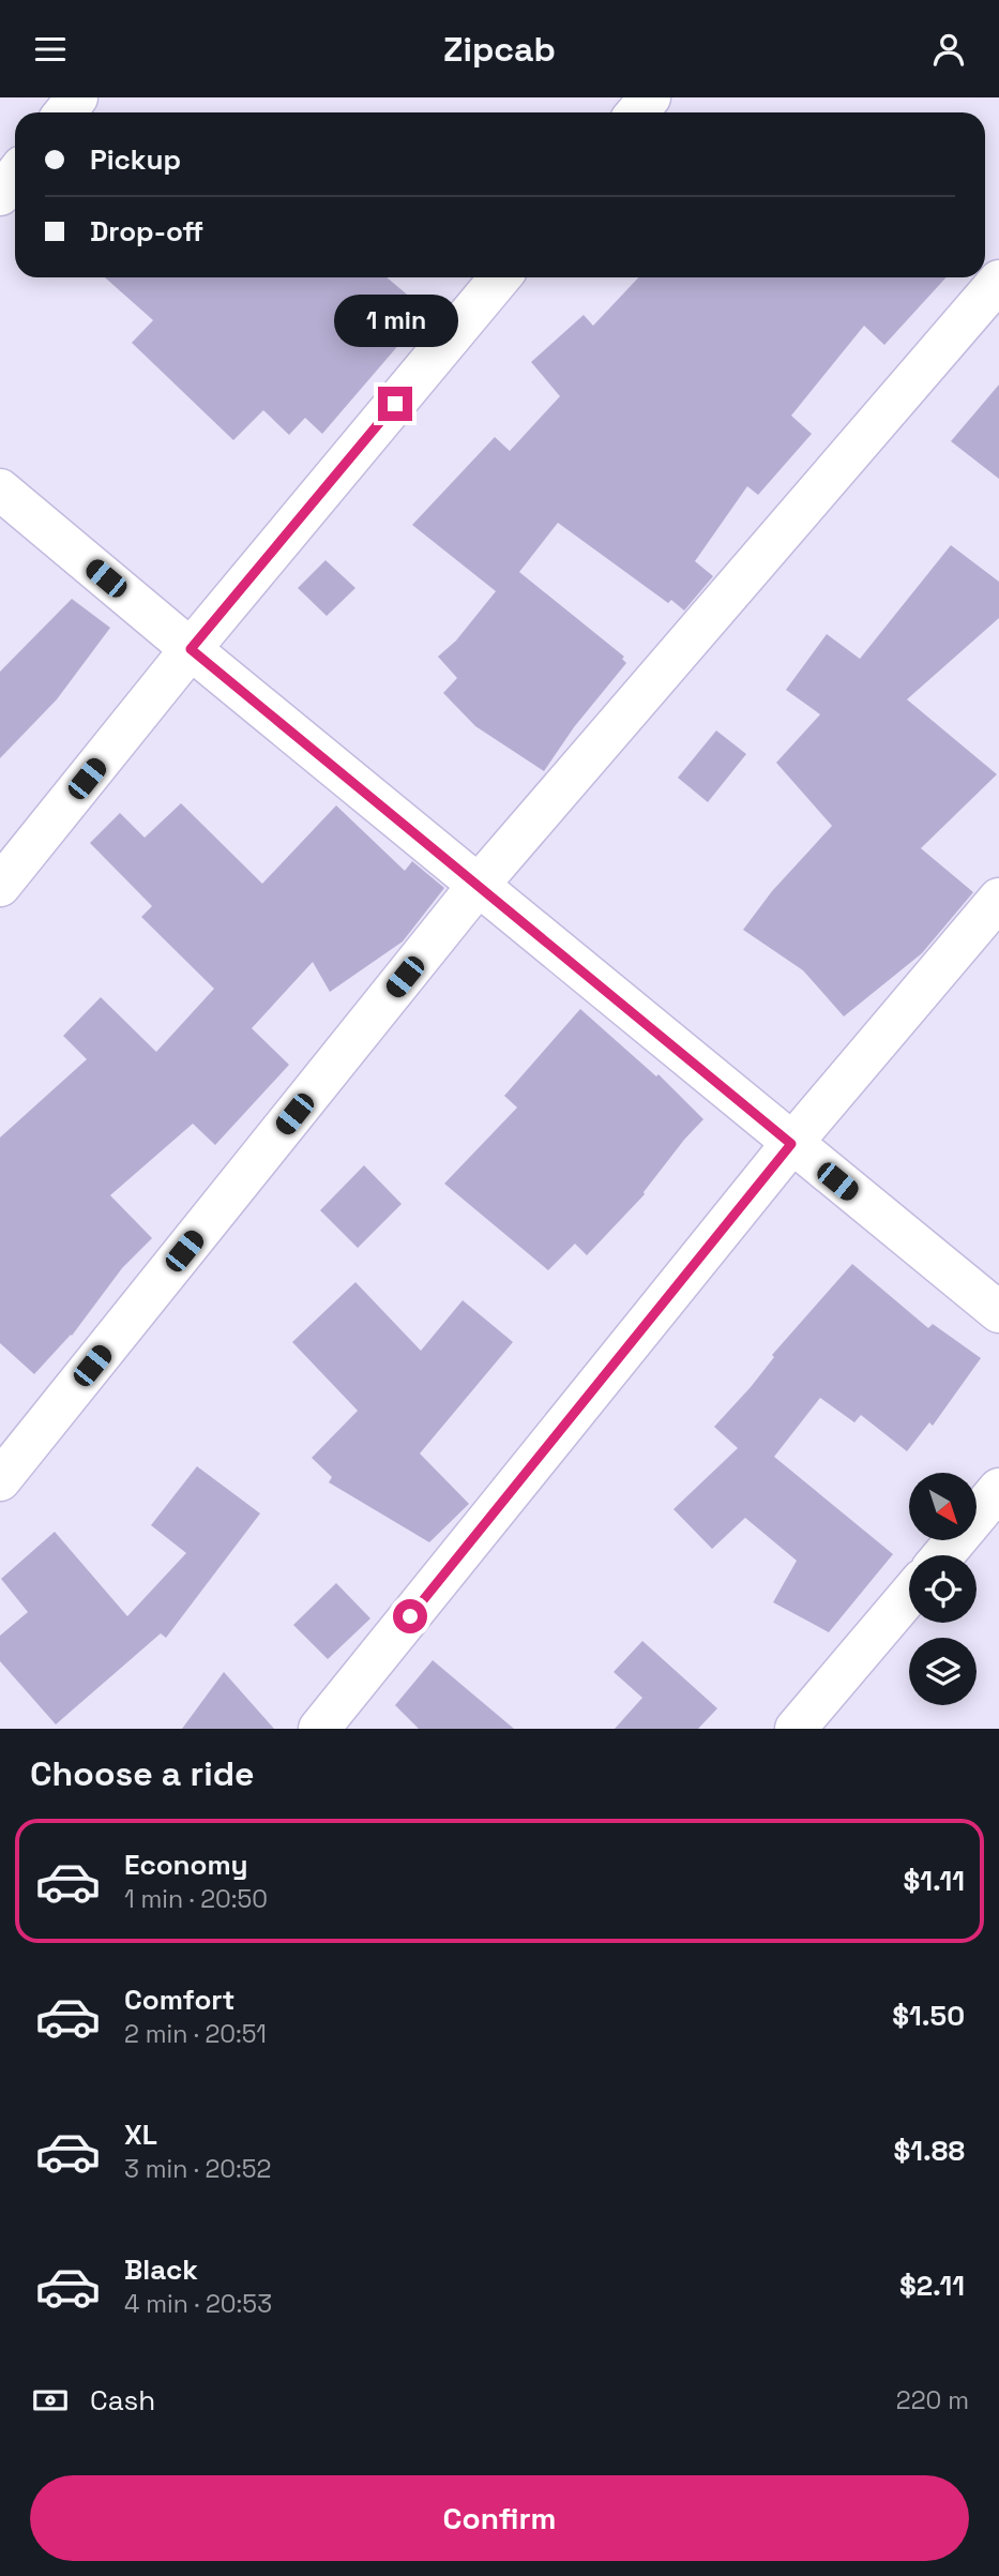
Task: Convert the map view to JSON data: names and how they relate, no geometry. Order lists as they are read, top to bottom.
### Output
{
  "north": "bottom right",
  "page": {
    "header": "Zipcab",
    "banner": ["Pickup", "Drop-off"],
    "bubble": "1 min",
    "heading": "Choose a ride",
    "list": [
      {
        "name": "Economy",
        "note": "1 min · 20:50",
        "value": "$1.11"
      },
      {
        "name": "Comfort",
        "note": "2 min · 20:51",
        "value": "$1.50"
      },
      {
        "name": "XL",
        "note": "3 min · 20:52",
        "value": "$1.88"
      },
      {
        "name": "Black",
        "note": "4 min · 20:53",
        "value": "$2.11"
      }
    ],
    "pay": ["Cash", "220 m"],
    "buttons": "Confirm"
  }
}
